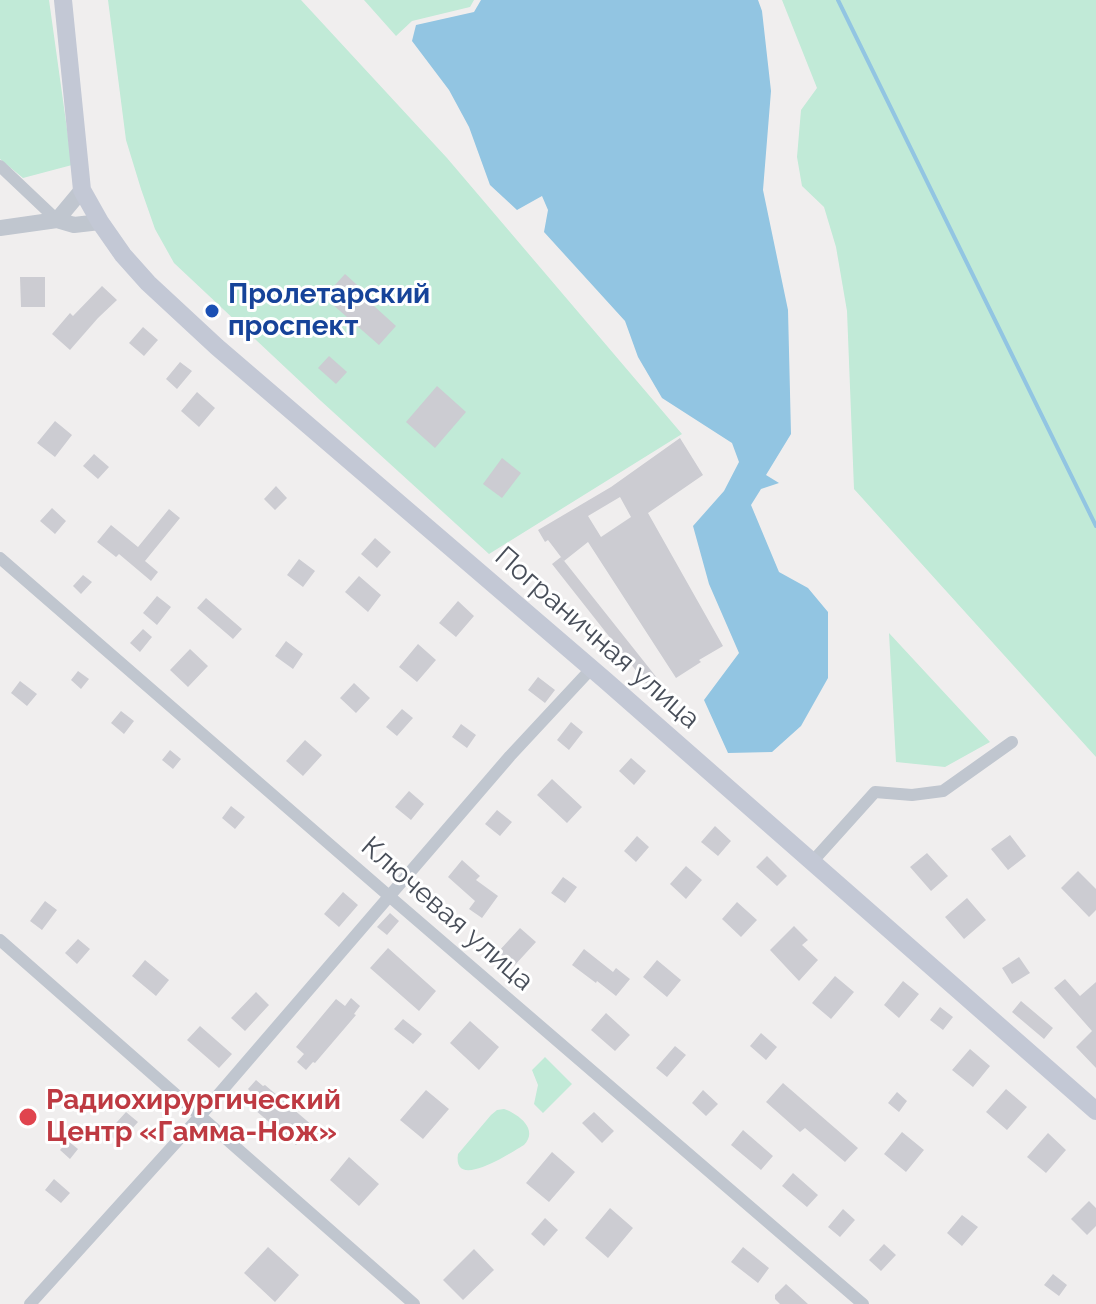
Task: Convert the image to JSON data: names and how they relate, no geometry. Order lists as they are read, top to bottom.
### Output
{
  "streets": {
    "main road": ["Пограничная улица"],
    "street": ["Ключевая улица"]
  },
  "places": ["Пролетарский проспект", "Радиохирургический Центр «Гамма-Нож»"]
}
